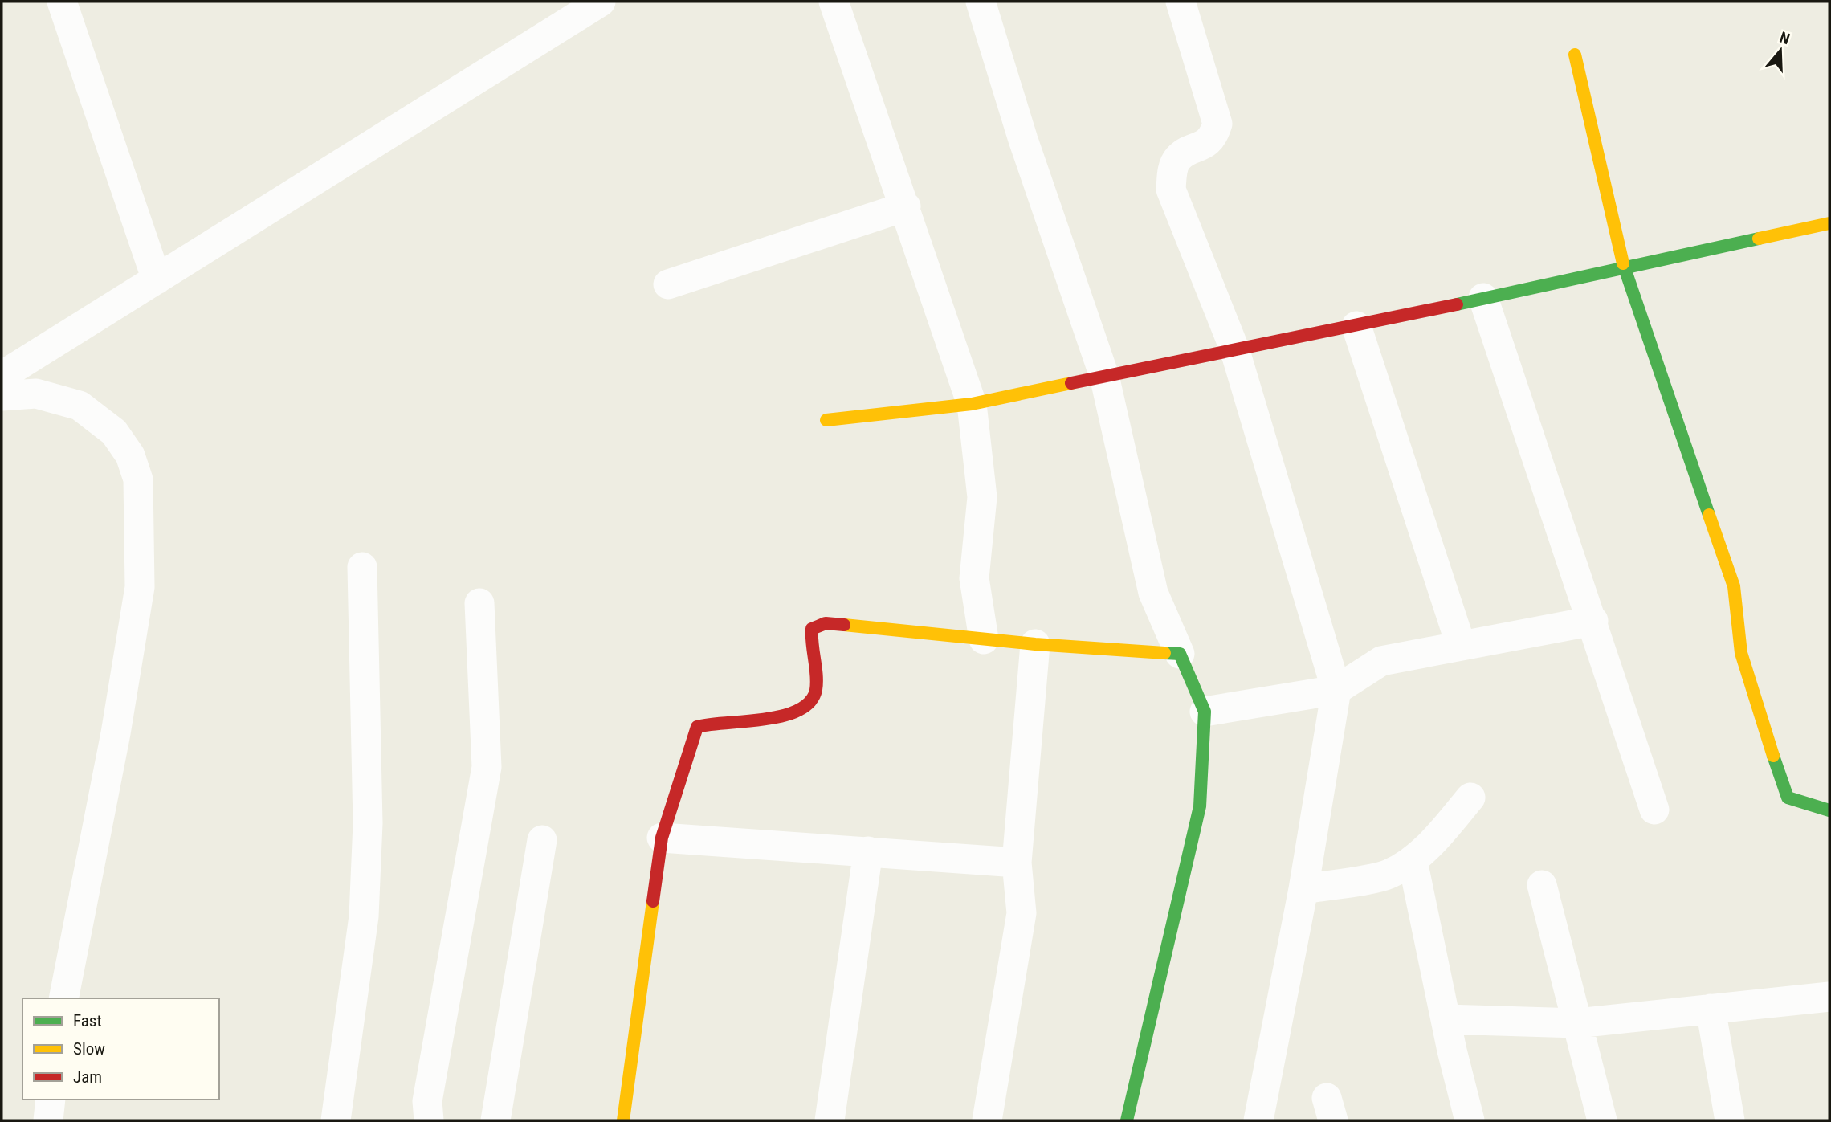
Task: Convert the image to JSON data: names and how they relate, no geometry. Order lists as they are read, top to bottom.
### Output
{
  "legend": ["Fast", "Slow", "Jam"],
  "north": "top"
}
